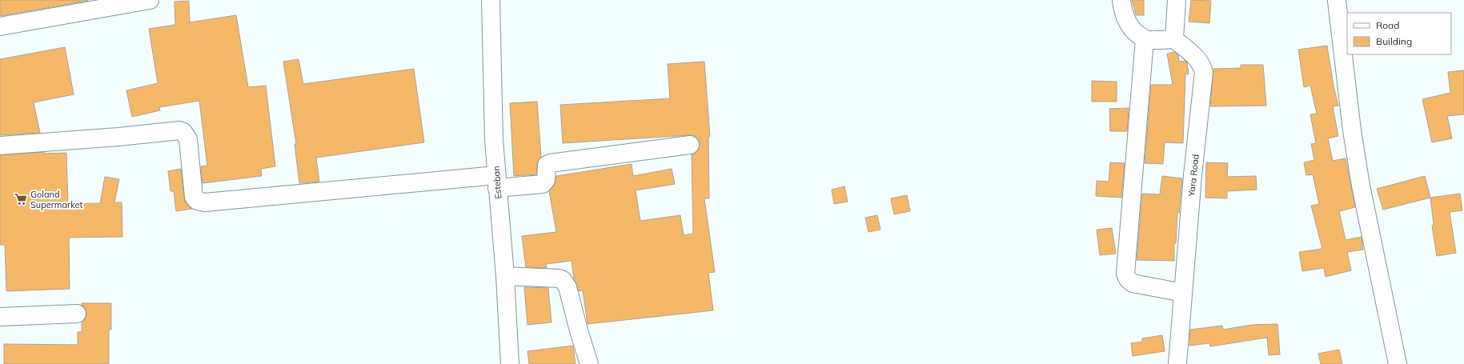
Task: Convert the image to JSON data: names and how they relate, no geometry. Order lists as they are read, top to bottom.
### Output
{
  "streets": {
    "street": ["Yara Road", "Esteban"]
  },
  "places": {
    "supermarket": ["Goland Supermarket"]
  },
  "legend": ["Road", "Building"]
}
